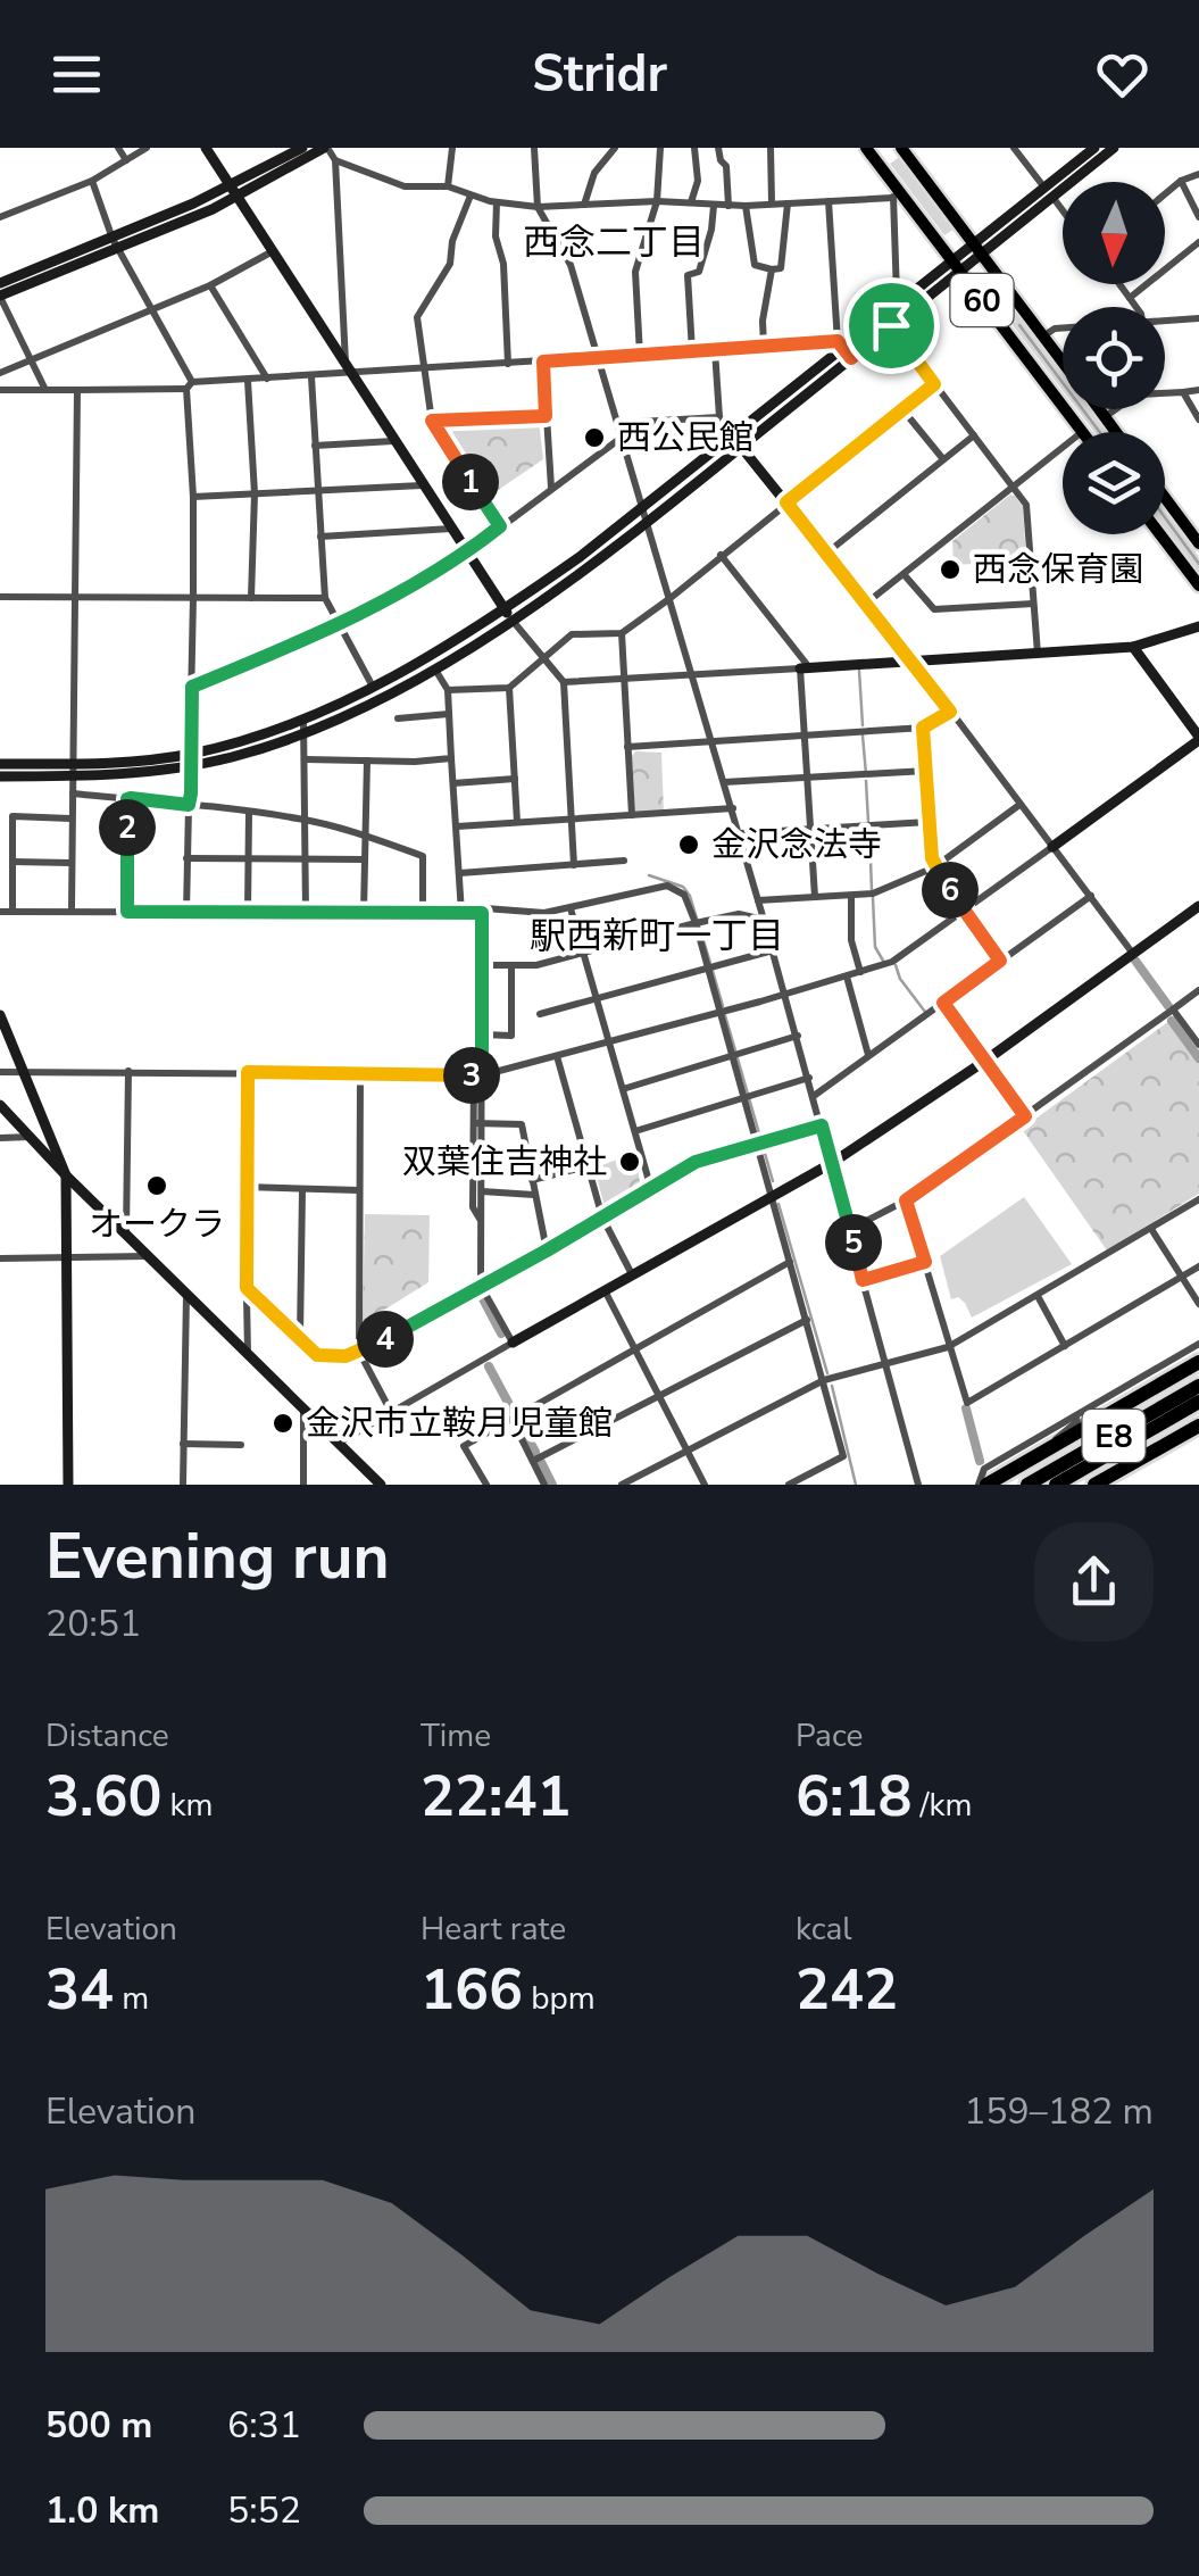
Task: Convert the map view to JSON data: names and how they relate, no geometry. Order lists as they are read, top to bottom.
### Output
{
  "streets": {
    "highway": ["E8"],
    "main road": ["60"]
  },
  "districts": ["西念二丁目", "駅西新町一丁目"],
  "places": [
    "西公民館",
    "西念保育園",
    "金沢念法寺",
    "双葉住吉神社",
    "オークラ",
    "金沢市立鞍月児童館"
  ],
  "north": "bottom",
  "page": {
    "header": "Stridr",
    "pins": [
      "1",
      "2",
      "6",
      "3",
      "5",
      "4"
    ],
    "heading": ["Evening run", "20:51"],
    "stats": [
      ["Distance", "3.60 km"],
      ["Time", "22:41"],
      ["Pace", "6:18 /km"],
      ["Elevation", "34 m"],
      ["Heart rate", "166 bpm"],
      ["kcal", "242"]
    ],
    "chart": ["Elevation", "159–182 m"],
    "list": [
      {
        "name": "500 m",
        "note": "6:31"
      },
      {
        "name": "1.0 km",
        "note": "5:52"
      }
    ]
  }
}
